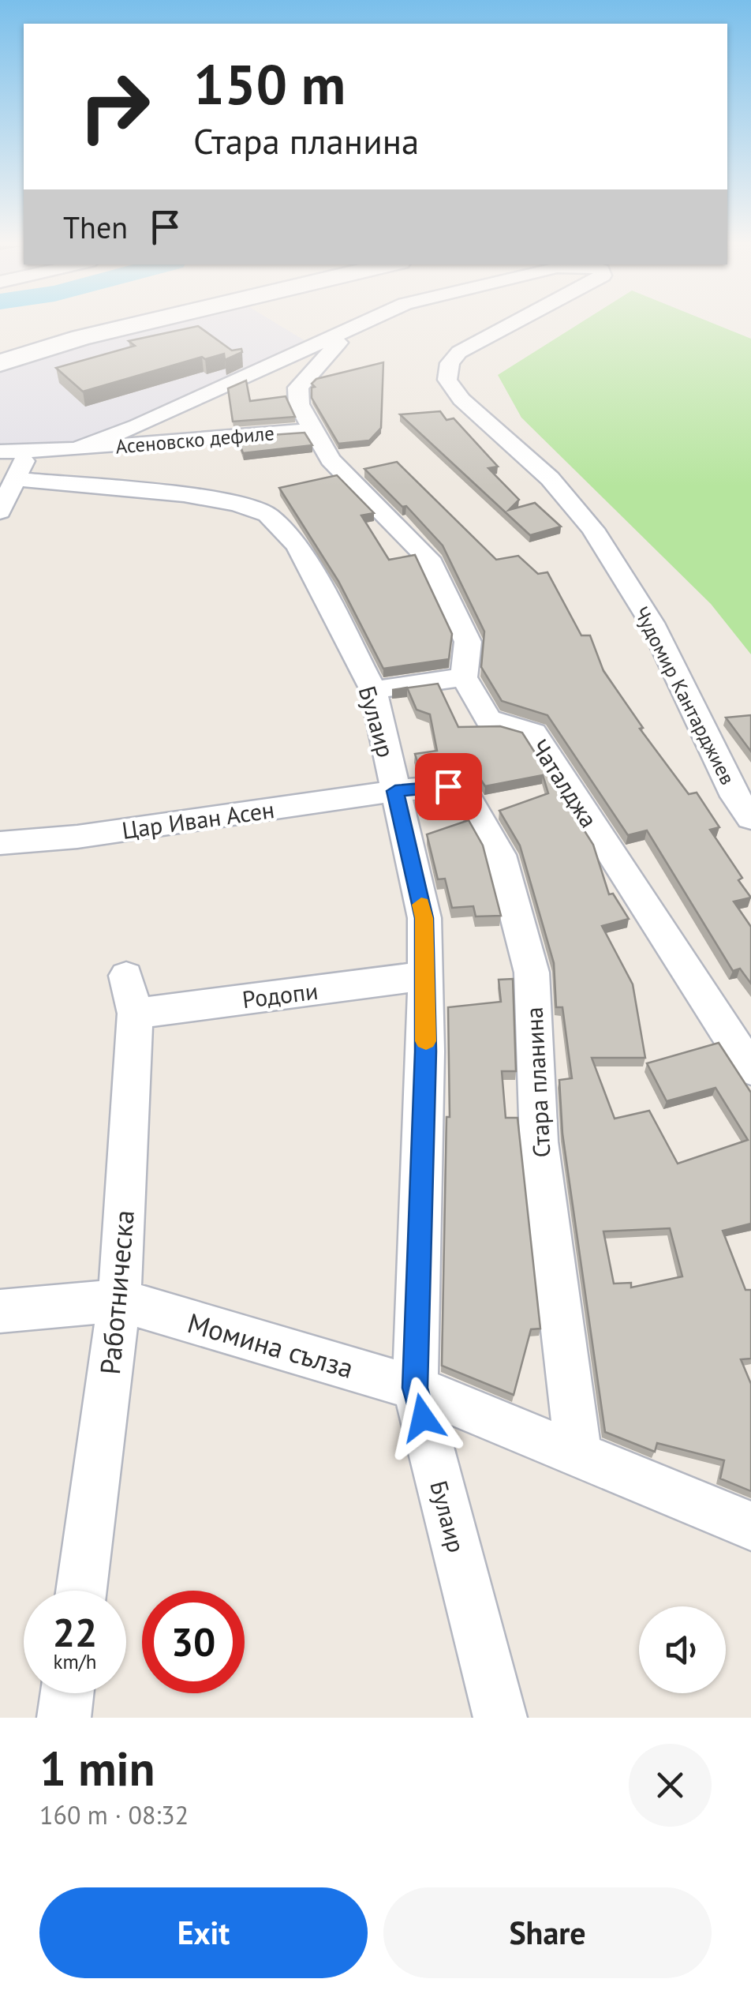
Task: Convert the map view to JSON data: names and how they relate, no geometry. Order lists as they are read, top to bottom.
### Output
{
  "streets": {
    "street": [
      "Асеновско дефиле",
      "Чудомир Кантарджиев",
      "Булаир",
      "Чаталджа",
      "Цар Иван Асен",
      "Родопи",
      "Стара планина",
      "Работническа",
      "Момина сълза"
    ]
  },
  "crossings": [
    ["Асеновско дефиле", "Булаир"],
    ["Булаир", "Цар Иван Асен"],
    ["Булаир", "Родопи"],
    ["Булаир", "Стара планина"],
    ["Булаир", "Момина сълза"],
    ["Цар Иван Асен", "Стара планина"],
    ["Родопи", "Работническа"],
    ["Стара планина", "Момина сълза"],
    ["Работническа", "Момина сълза"]
  ],
  "page": {
    "turn": ["150 m", "Стара планина"],
    "then": "Then",
    "speed": "22 km/h",
    "limit": "30",
    "heading": ["1 min", "160 m · 08:32"],
    "buttons": ["Exit", "Share"]
  }
}
